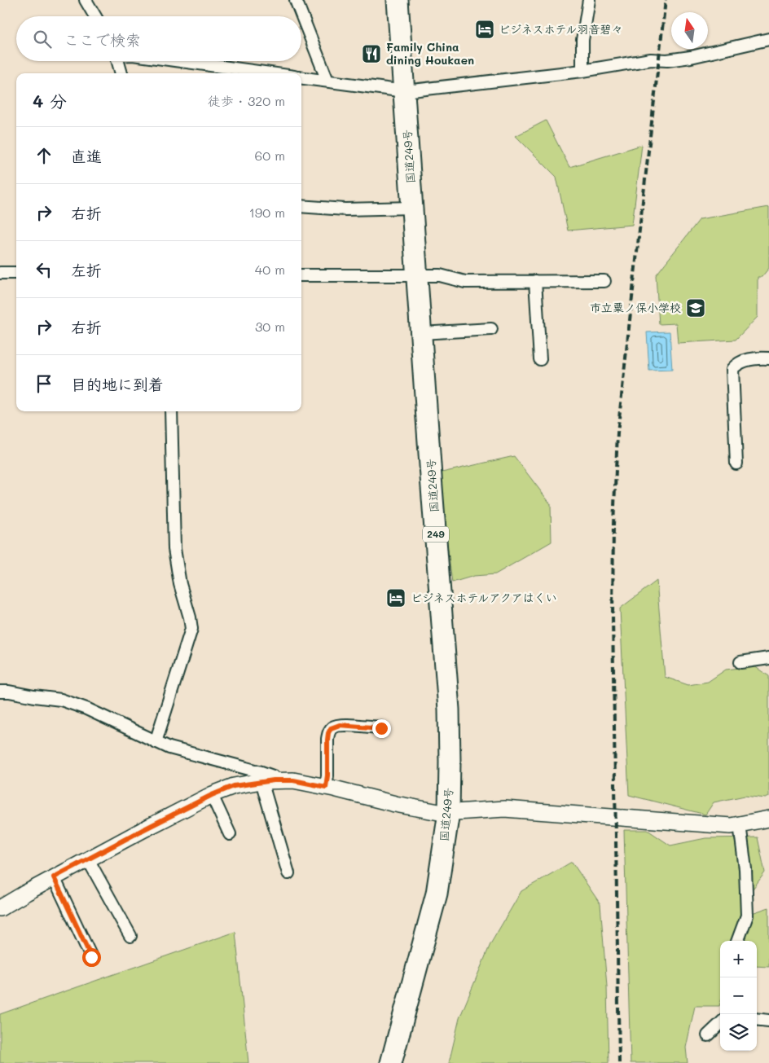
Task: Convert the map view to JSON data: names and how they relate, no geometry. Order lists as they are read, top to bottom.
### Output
{
  "streets": {
    "highway": ["国道249号", "249"]
  },
  "places": {
    "hotel": ["ビジネスホテル羽音碧々", "ビジネスホテルアクアはくい"],
    "restaurant": ["Family China dining Houkaen"],
    "school or university": ["市立粟ノ保小学校"]
  },
  "north": "top",
  "page": {
    "search": "ここで検索",
    "heading": ["4 分", "徒歩 · 320 m"],
    "list": [
      ["直進", "60 m"],
      ["右折", "190 m"],
      ["左折", "40 m"],
      ["右折", "30 m"],
      "目的地に到着"
    ],
    "map_buttons": ["+", "−"]
  }
}
